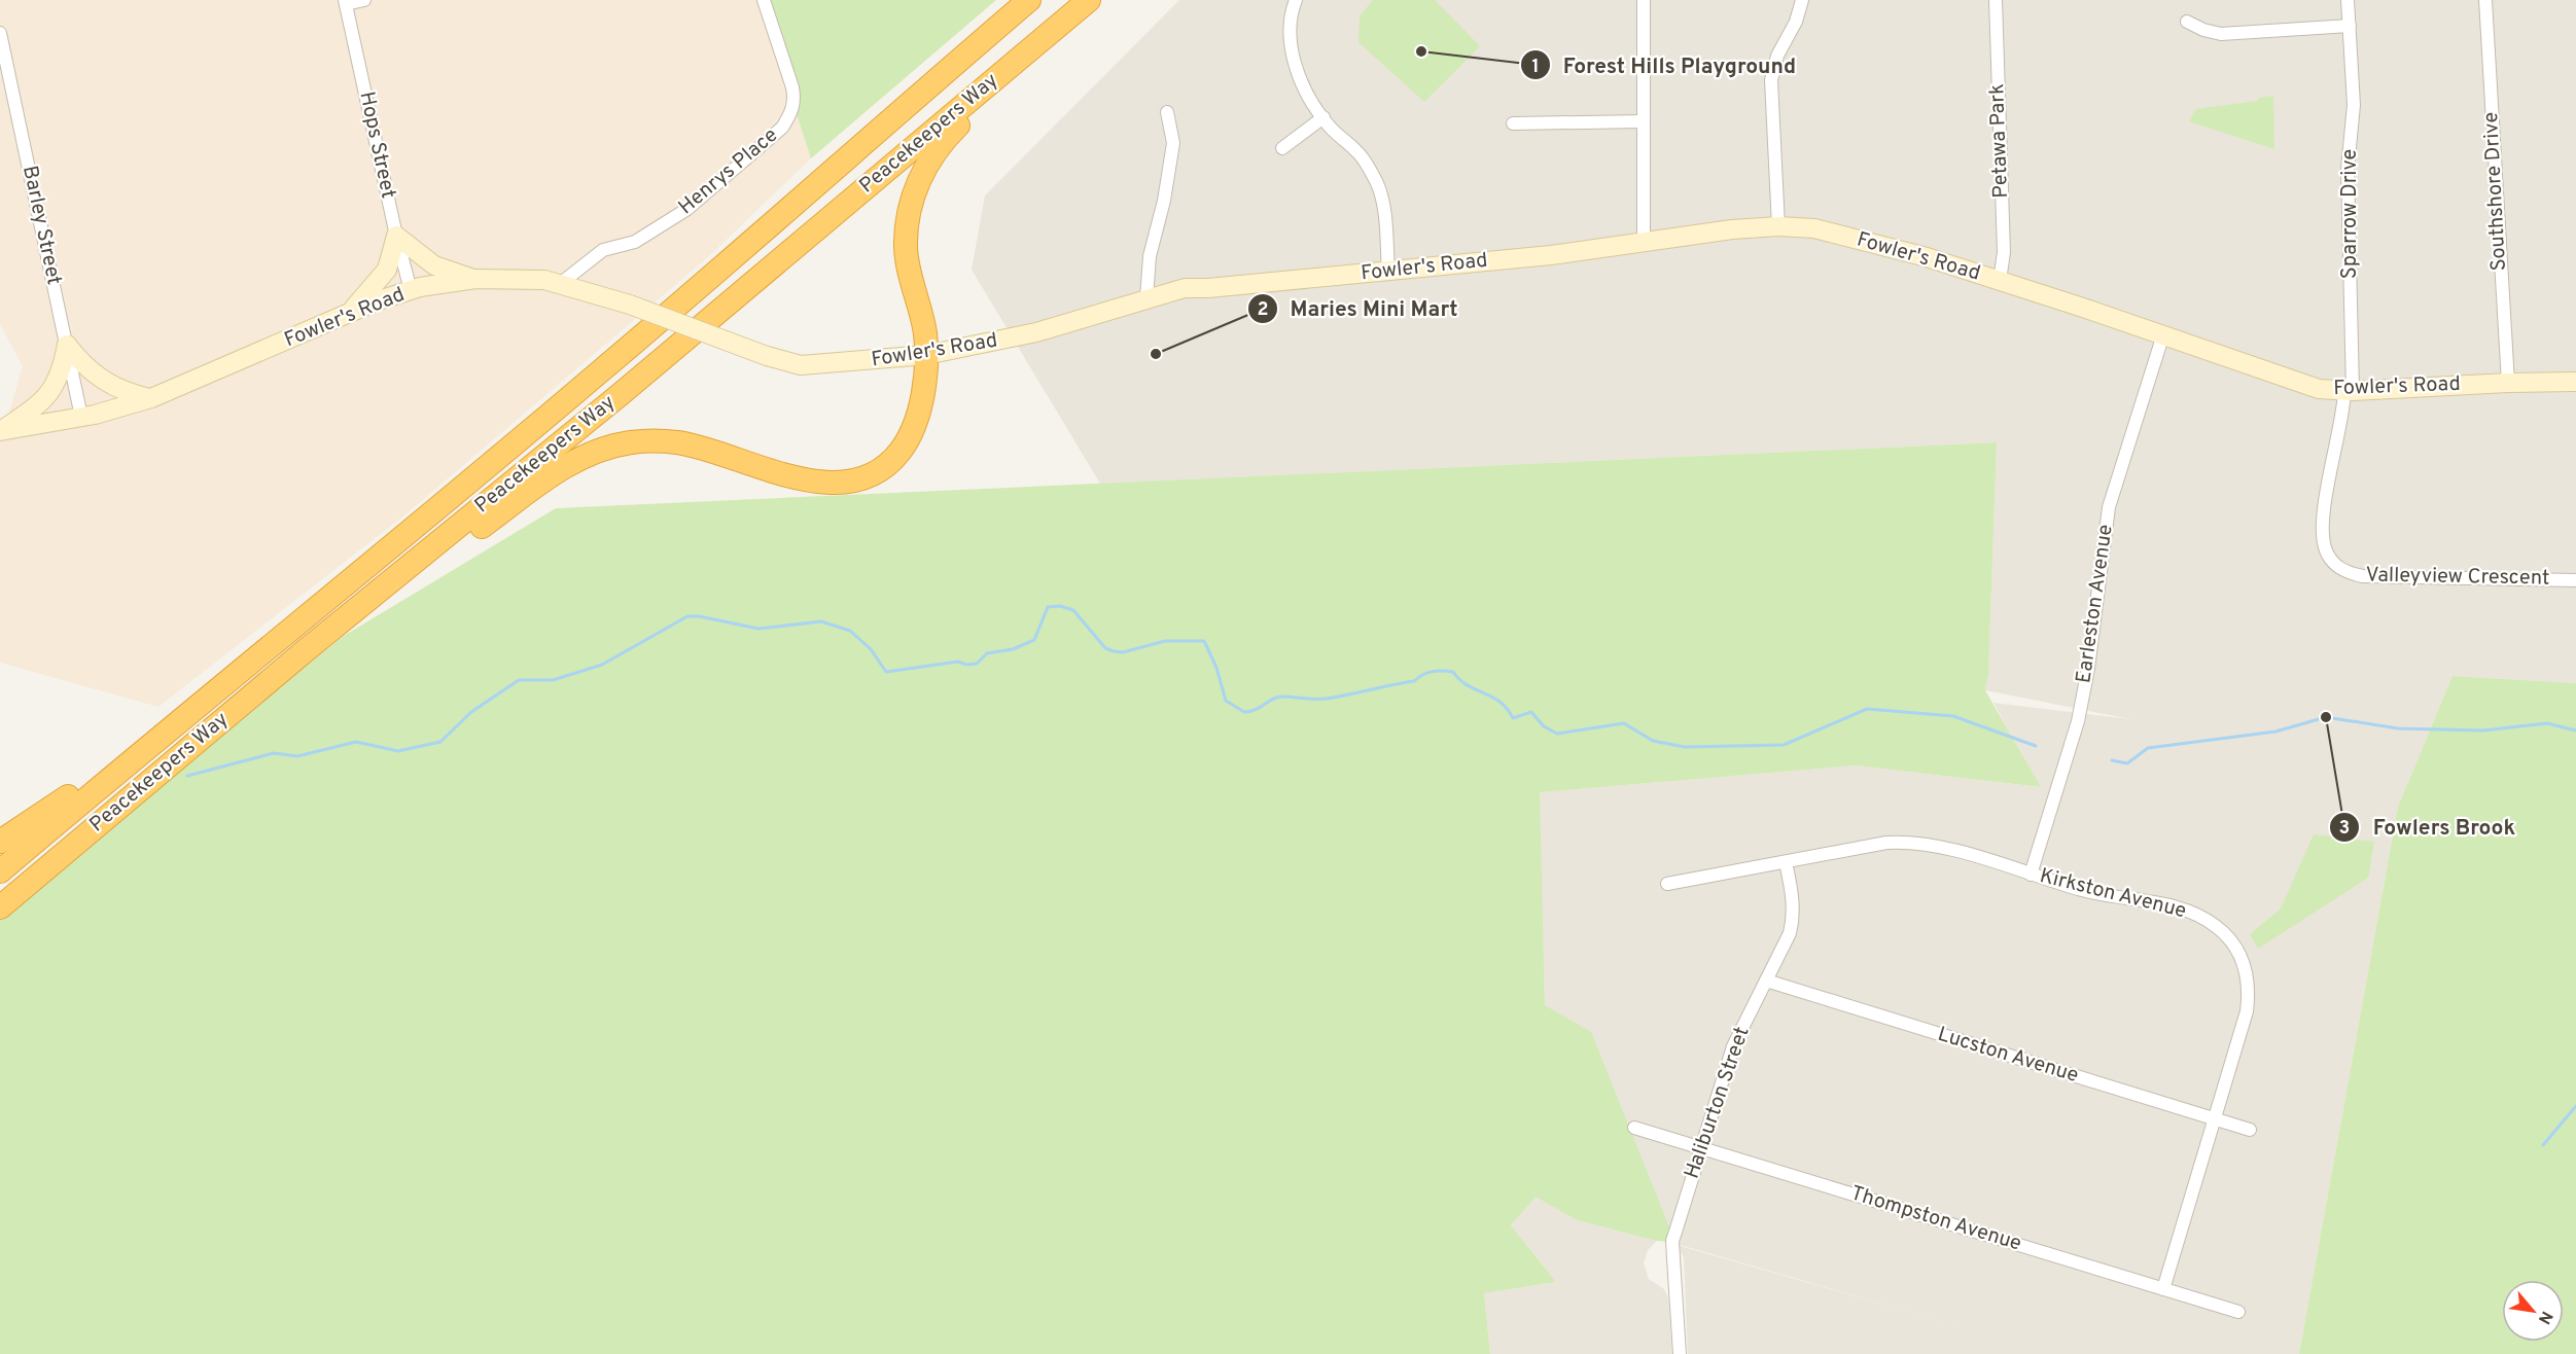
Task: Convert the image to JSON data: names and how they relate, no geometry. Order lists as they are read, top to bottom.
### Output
{
  "streets": {
    "highway": ["Peacekeepers Way"],
    "street": [
      "Petawa Park",
      "Hops Street",
      "Henrys Place",
      "Southshore Drive",
      "Sparrow Drive",
      "Barley Street",
      "Fowler's Road",
      "Valleyview Crescent",
      "Earleston Avenue",
      "Kirkston Avenue",
      "Lucston Avenue",
      "Haliburton Street",
      "Thompston Avenue"
    ]
  },
  "crossings": [
    ["Petawa Park", "Fowler's Road"],
    ["Hops Street", "Fowler's Road"],
    ["Henrys Place", "Fowler's Road"],
    ["Southshore Drive", "Fowler's Road"],
    ["Sparrow Drive", "Fowler's Road"],
    ["Sparrow Drive", "Valleyview Crescent"],
    ["Barley Street", "Fowler's Road"],
    ["Fowler's Road", "Valleyview Crescent"],
    ["Fowler's Road", "Earleston Avenue"],
    ["Earleston Avenue", "Kirkston Avenue"],
    ["Kirkston Avenue", "Lucston Avenue"],
    ["Kirkston Avenue", "Haliburton Street"],
    ["Kirkston Avenue", "Thompston Avenue"],
    ["Lucston Avenue", "Haliburton Street"],
    ["Haliburton Street", "Thompston Avenue"]
  ],
  "places": ["Forest Hills Playground", "Maries Mini Mart", "Fowlers Brook"],
  "north": "bottom right"
}
